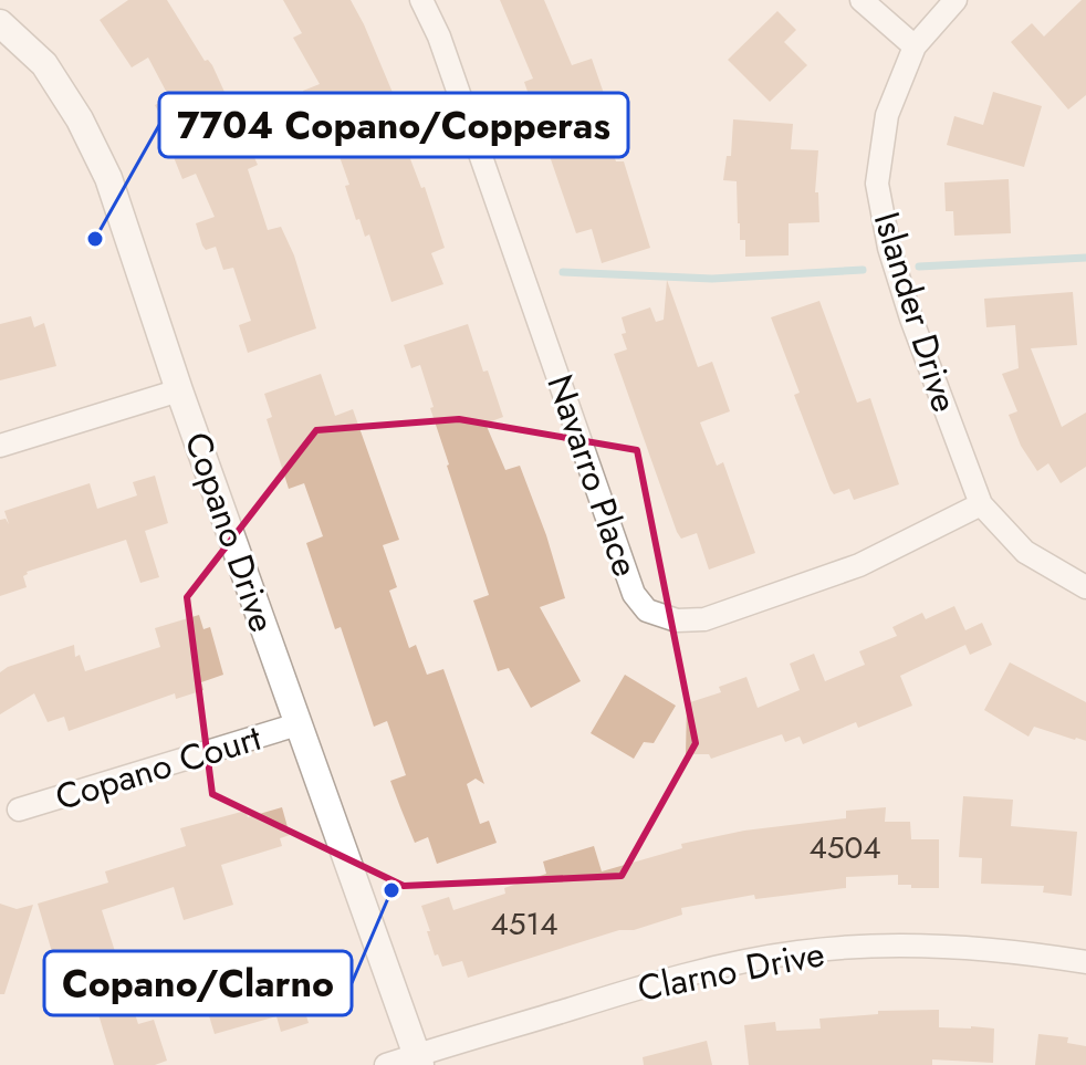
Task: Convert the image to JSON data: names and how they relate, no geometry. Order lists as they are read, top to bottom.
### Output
{
  "streets": {
    "street": [
      "Islander Drive",
      "Navarro Place",
      "Copano Drive",
      "Copano Court",
      "Clarno Drive"
    ]
  },
  "crossings": [
    ["Islander Drive", "Navarro Place"],
    ["Copano Drive", "Copano Court"],
    ["Copano Drive", "Clarno Drive"]
  ],
  "places": ["7704 Copano/Copperas", "Copano/Clarno"],
  "house_numbers": ["4504", "4514"]
}
